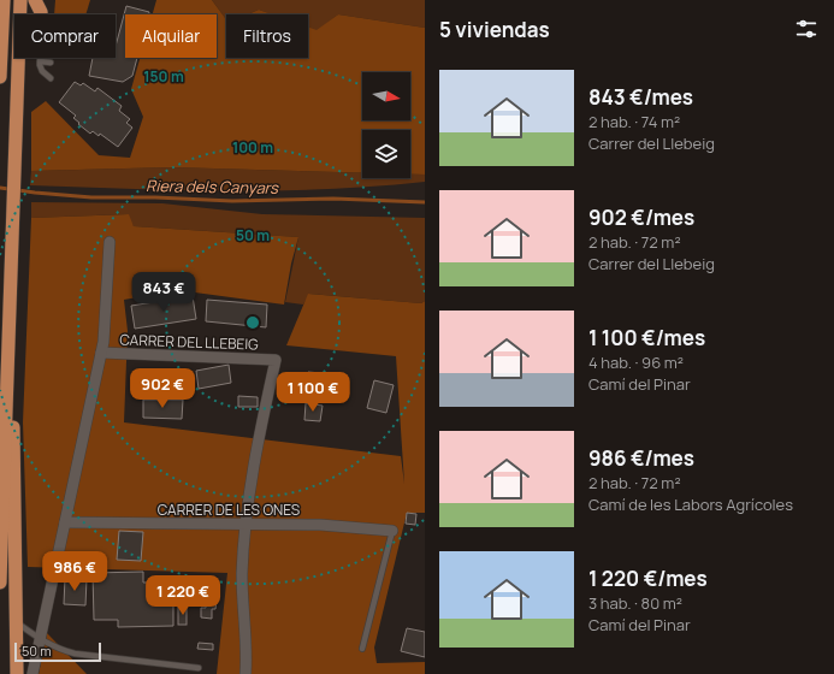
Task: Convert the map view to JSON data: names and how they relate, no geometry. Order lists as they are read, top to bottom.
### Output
{
  "streets": {
    "street": ["CARRER DEL LLEBEIG", "CARRER DE LES ONES"]
  },
  "crossings": [
    ["CARRER DEL LLEBEIG", "CARRER DE LES ONES"]
  ],
  "water": ["Riera dels Canyars"],
  "scale_bar": "50 m",
  "north": "right",
  "page": {
    "heading": "5 viviendas",
    "chip": ["Comprar", "Alquilar", "Filtros"],
    "list": [
      {
        "name": "843 €/mes",
        "note": "2 hab. · 74 m² · Carrer del Llebeig"
      },
      {
        "name": "902 €/mes",
        "note": "2 hab. · 72 m² · Carrer del Llebeig"
      },
      {
        "name": "1 100 €/mes",
        "note": "4 hab. · 96 m² · Camí del Pinar"
      },
      {
        "name": "986 €/mes",
        "note": "2 hab. · 72 m² · Camí de les Labors Agrícoles"
      },
      {
        "name": "1 220 €/mes",
        "note": "3 hab. · 80 m² · Camí del Pinar"
      }
    ],
    "price": [
      "843 €",
      "902 €",
      "1 100 €",
      "986 €",
      "1 220 €"
    ],
    "scale": "50 m"
  },
  "rings": ["150 m", "100 m", "50 m"]
}
